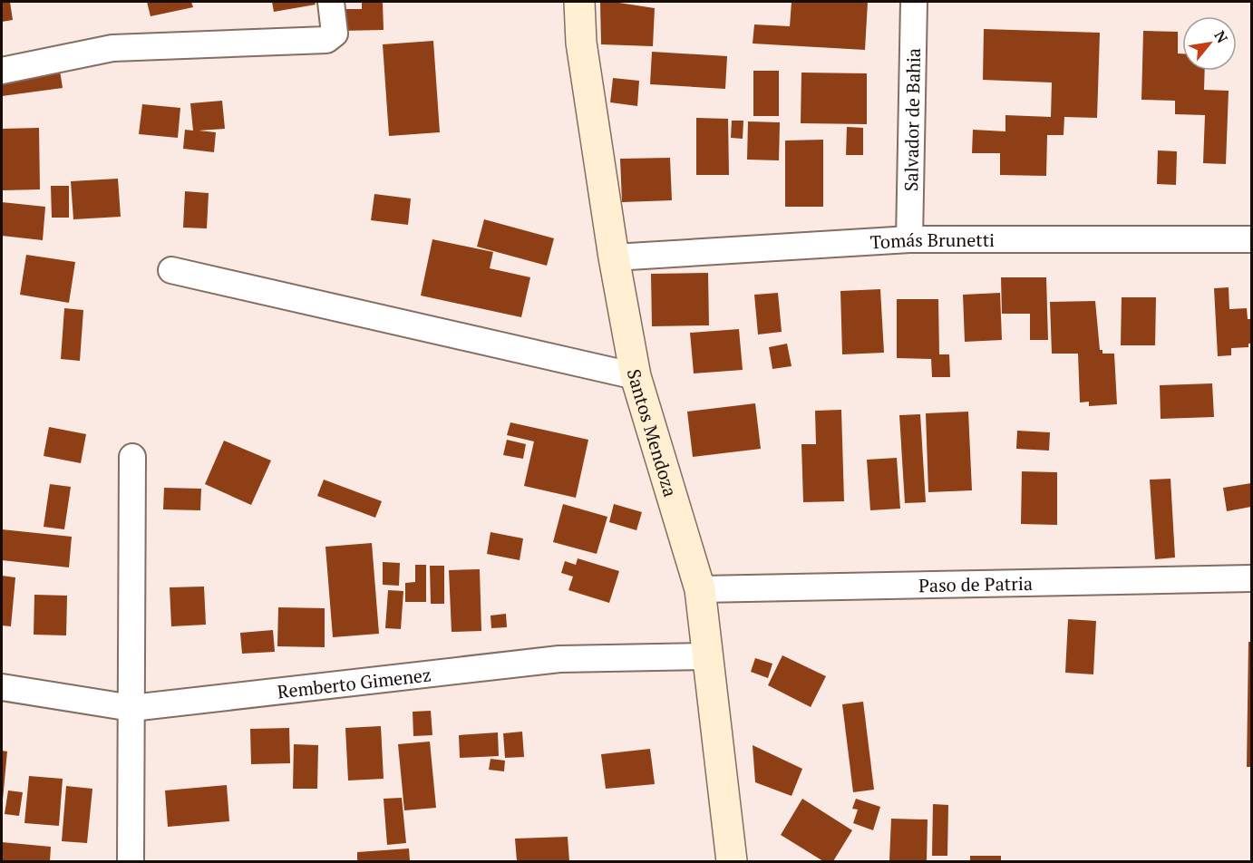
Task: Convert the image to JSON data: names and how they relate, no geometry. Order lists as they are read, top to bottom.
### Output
{
  "streets": {
    "street": [
      "Salvador de Bahia",
      "Tomás Brunetti",
      "Santos Mendoza",
      "Paso de Patria",
      "Remberto Gimenez"
    ]
  },
  "crossings": [
    ["Salvador de Bahia", "Tomás Brunetti"],
    ["Tomás Brunetti", "Santos Mendoza"],
    ["Santos Mendoza", "Paso de Patria"],
    ["Santos Mendoza", "Remberto Gimenez"]
  ],
  "north": "top right"
}
